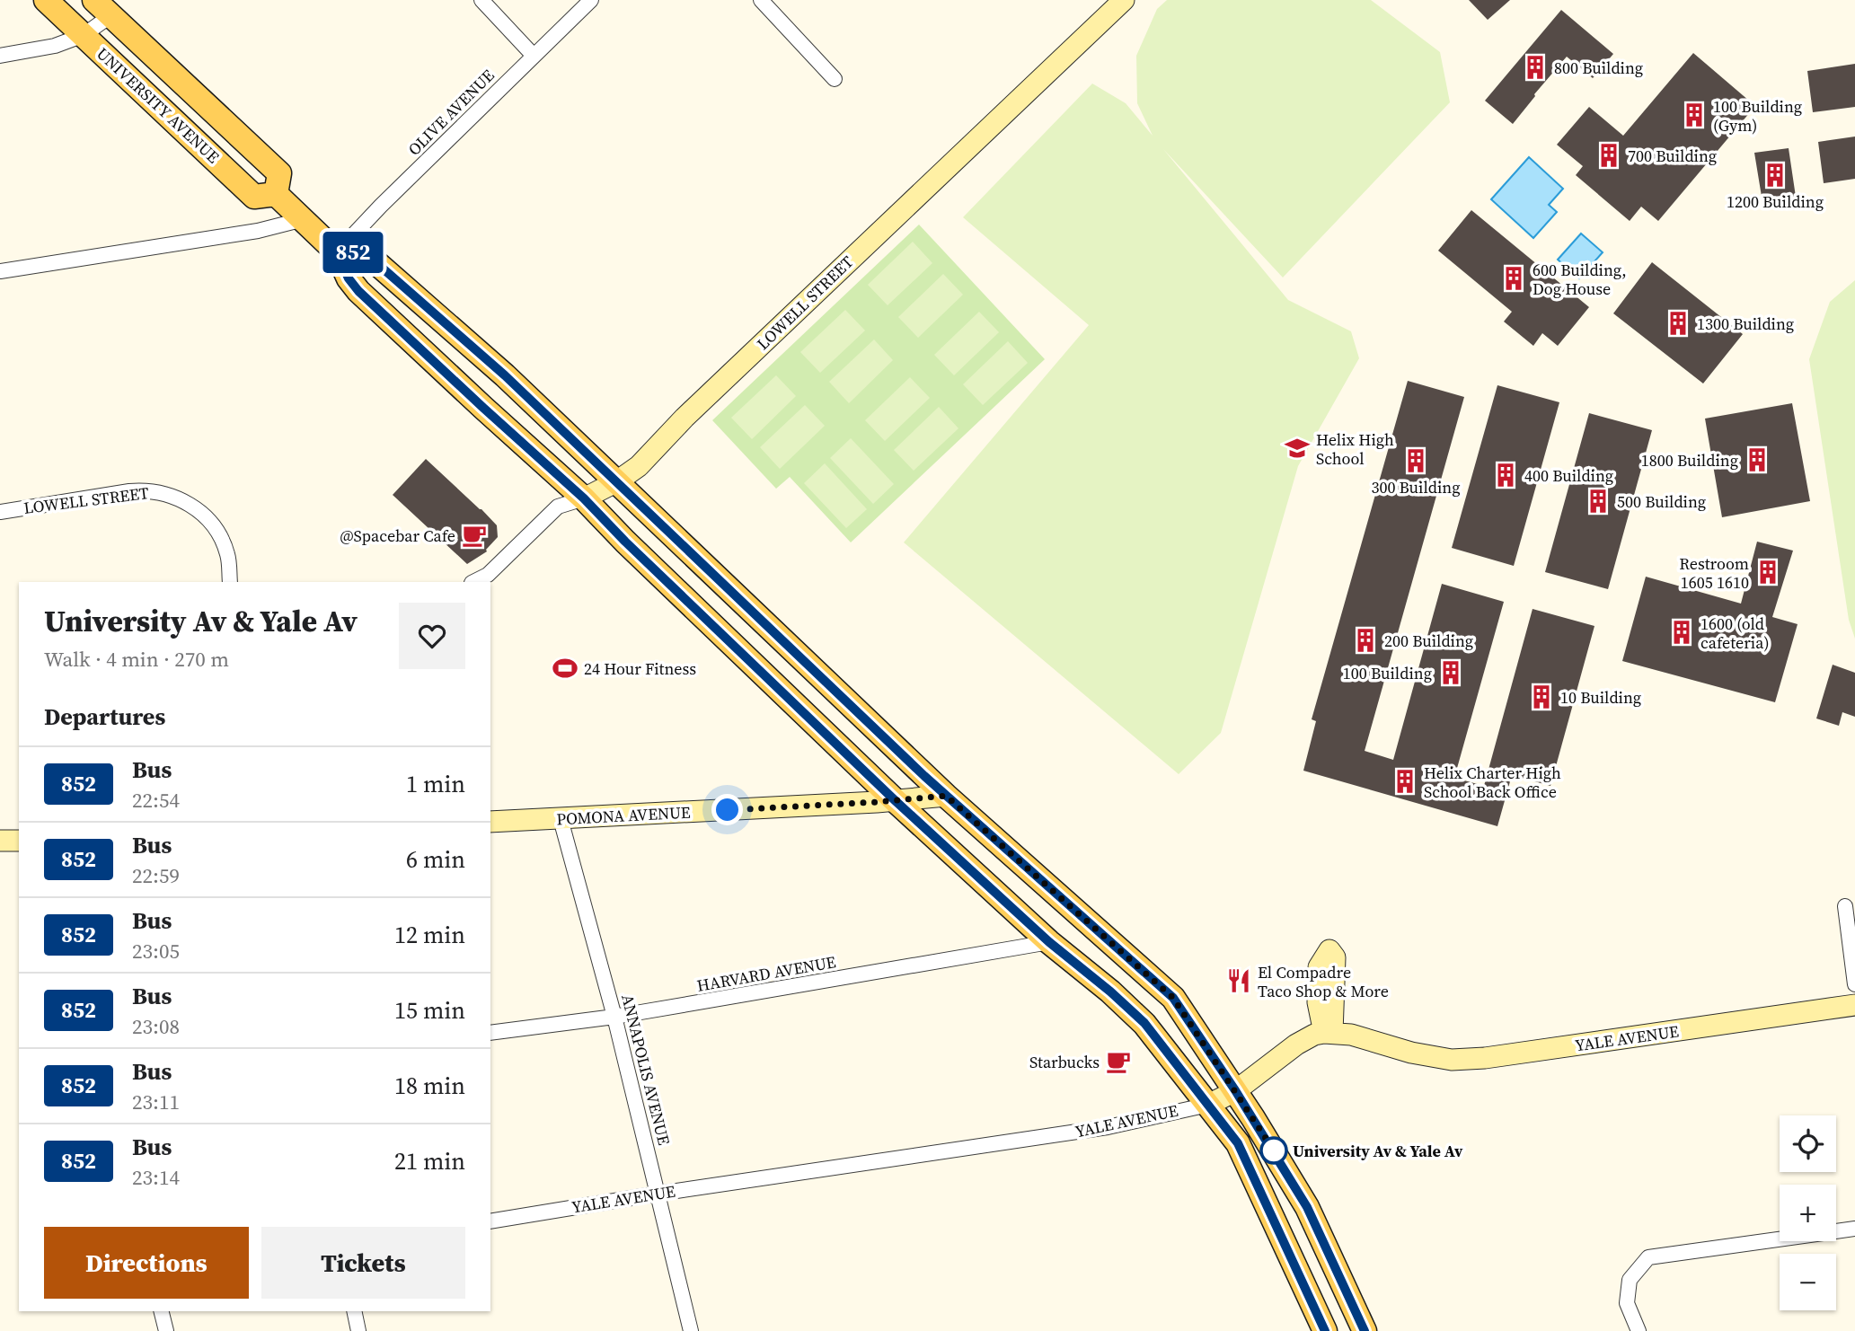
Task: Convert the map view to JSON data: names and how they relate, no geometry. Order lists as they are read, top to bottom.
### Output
{
  "streets": {
    "main road": ["UNIVERSITY AVENUE"],
    "street": [
      "OLIVE AVENUE",
      "LOWELL STREET",
      "POMONA AVENUE",
      "HARVARD AVENUE",
      "YALE AVENUE",
      "ANNAPOLIS AVENUE"
    ]
  },
  "crossings": [
    ["POMONA AVENUE", "ANNAPOLIS AVENUE"],
    ["HARVARD AVENUE", "ANNAPOLIS AVENUE"],
    ["YALE AVENUE", "ANNAPOLIS AVENUE"]
  ],
  "places": {
    "building": [
      "800 Building",
      "100 Building (Gym)",
      "700 Building",
      "1200 Building",
      "600 Building, Dog House",
      "1300 Building",
      "1800 Building",
      "300 Building",
      "400 Building",
      "500 Building",
      "Restroom 1605 1610",
      "1600 (old cafeteria)",
      "200 Building",
      "100 Building",
      "10 Building",
      "Helix Charter High School Back Office"
    ],
    "school or university": ["Helix High School"],
    "cafe": ["@Spacebar Cafe", "Starbucks"],
    "sports": ["24 Hour Fitness"],
    "restaurant": ["El Compadre Taco Shop & More"],
    "other": ["University Av & Yale Av"]
  },
  "lines": ["bus line 852"],
  "page": {
    "on_map": "852",
    "heading": [
      ["University Av & Yale Av", "Walk · 4 min · 270 m"],
      "Departures"
    ],
    "list": [
      {
        "mark": "852",
        "name": "Bus",
        "note": "22:54",
        "value": "1 min"
      },
      {
        "mark": "852",
        "name": "Bus",
        "note": "22:59",
        "value": "6 min"
      },
      {
        "mark": "852",
        "name": "Bus",
        "note": "23:05",
        "value": "12 min"
      },
      {
        "mark": "852",
        "name": "Bus",
        "note": "23:08",
        "value": "15 min"
      },
      {
        "mark": "852",
        "name": "Bus",
        "note": "23:11",
        "value": "18 min"
      },
      {
        "mark": "852",
        "name": "Bus",
        "note": "23:14",
        "value": "21 min"
      }
    ],
    "map_buttons": ["+", "−"],
    "buttons": ["Directions", "Tickets"]
  }
}
